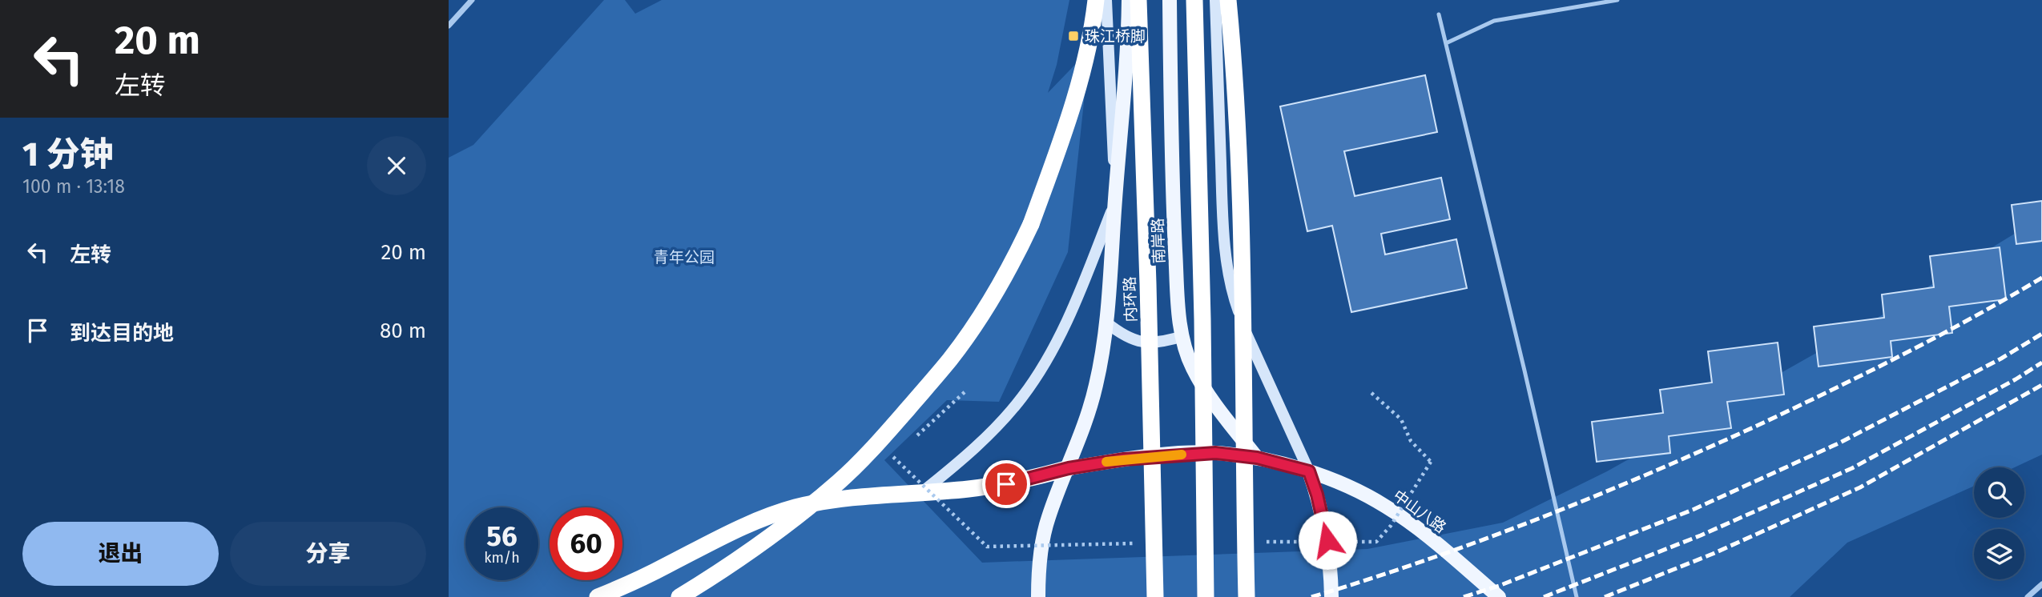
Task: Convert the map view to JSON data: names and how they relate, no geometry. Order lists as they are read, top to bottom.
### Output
{
  "streets": {
    "highway": ["内环路"],
    "main road": ["南岸路", "中山八路"]
  },
  "crossings": [
    ["南岸路", "中山八路"]
  ],
  "parks": ["青年公园"],
  "places": {
    "transit": ["珠江桥脚"]
  },
  "page": {
    "turn": ["20 m", "左转"],
    "heading": ["1 分钟", "100 m · 13:18"],
    "list": [
      {
        "name": "左转",
        "value": "20 m"
      },
      {
        "name": "到达目的地",
        "value": "80 m"
      }
    ],
    "speed": "56 km/h",
    "limit": "60",
    "buttons": ["退出", "分享"]
  }
}
